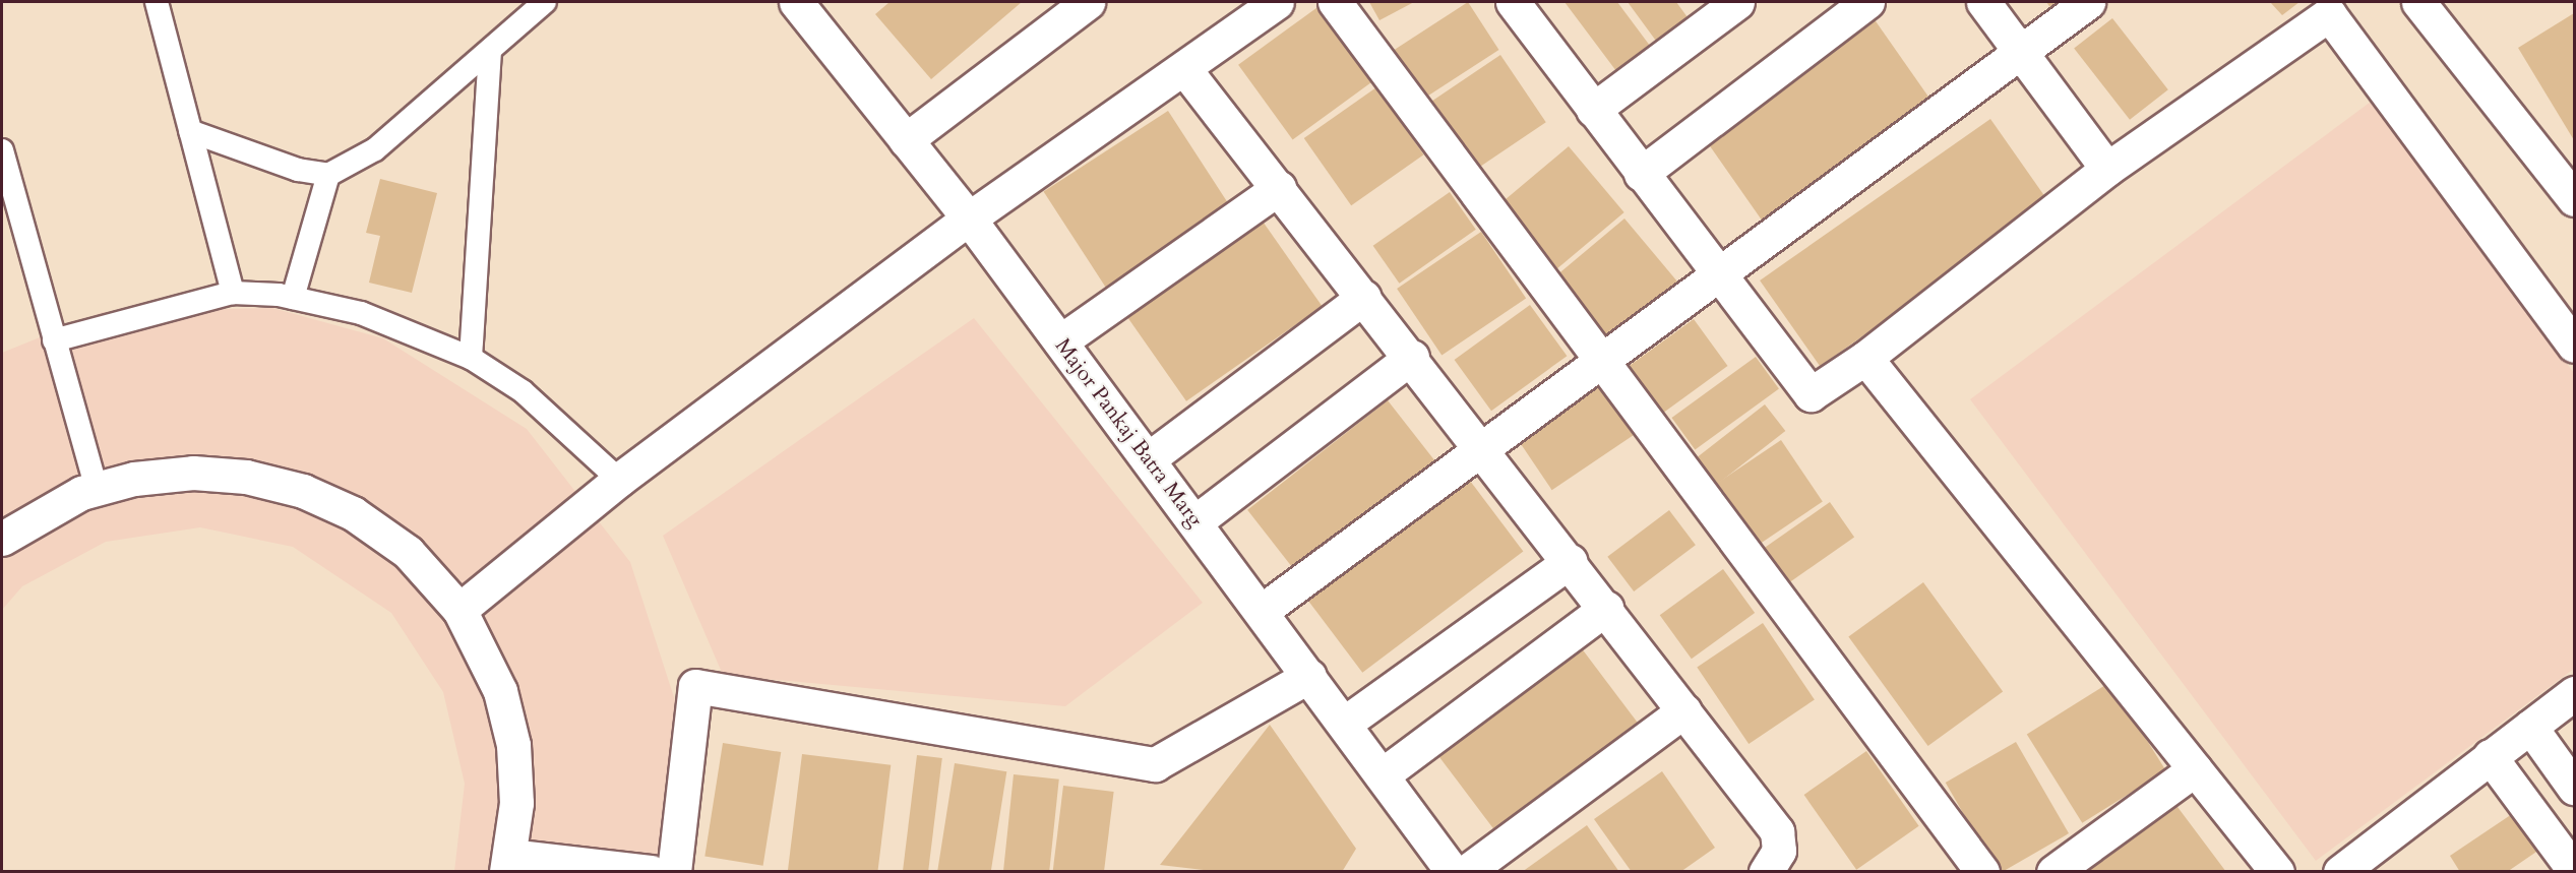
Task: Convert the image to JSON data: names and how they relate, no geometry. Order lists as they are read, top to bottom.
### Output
{
  "streets": {
    "street": ["Major Pankaj Batra Marg"]
  }
}
